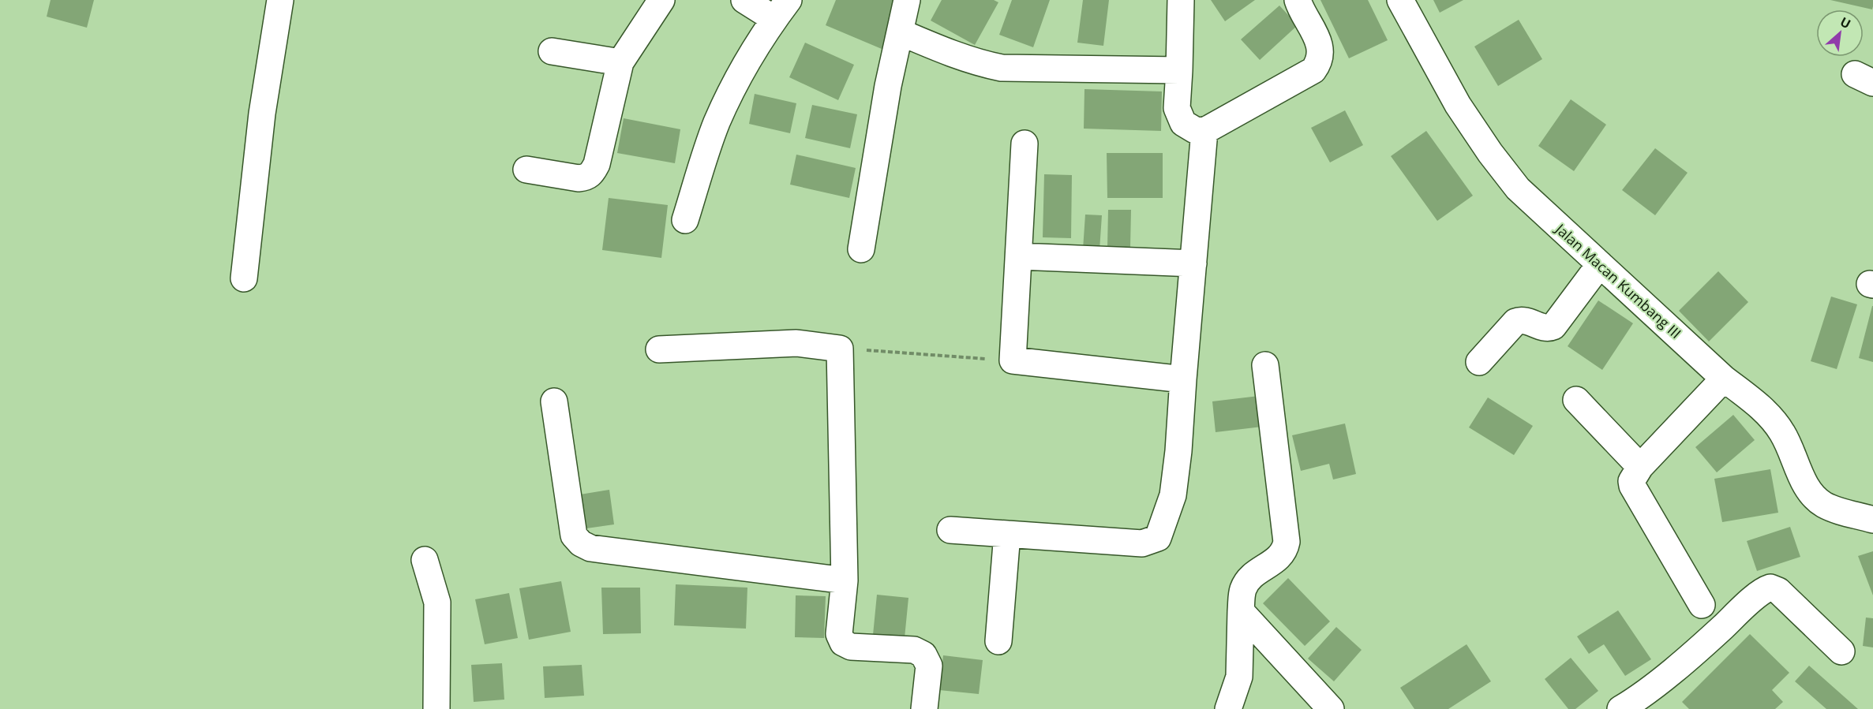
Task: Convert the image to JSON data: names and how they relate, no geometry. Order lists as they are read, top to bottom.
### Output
{
  "streets": {
    "street": ["Jalan Macan Kumbang III"]
  },
  "north": "top right"
}
